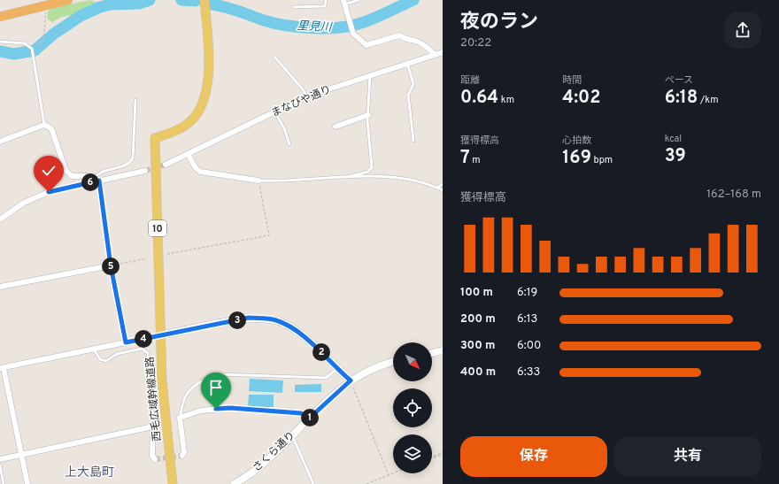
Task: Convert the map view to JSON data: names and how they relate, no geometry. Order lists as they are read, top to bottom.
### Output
{
  "streets": {
    "main road": ["10", "西毛広域幹線道路"],
    "street": ["まなびや通り", "さくら通り"]
  },
  "districts": ["上大島町"],
  "water": ["里見川"],
  "north": "bottom right",
  "page": {
    "heading": ["夜のラン", "20:22"],
    "stats": [
      ["距離", "0.64 km"],
      ["時間", "4:02"],
      ["ペース", "6:18 /km"],
      ["獲得標高", "7 m"],
      ["心拍数", "169 bpm"],
      ["kcal", "39"]
    ],
    "pins": [
      "6",
      "5",
      "3",
      "4",
      "2",
      "1"
    ],
    "chart": ["獲得標高", "162–168 m"],
    "list": [
      {
        "name": "100 m",
        "note": "6:19"
      },
      {
        "name": "200 m",
        "note": "6:13"
      },
      {
        "name": "300 m",
        "note": "6:00"
      },
      {
        "name": "400 m",
        "note": "6:33"
      }
    ],
    "buttons": ["保存", "共有"]
  }
}
